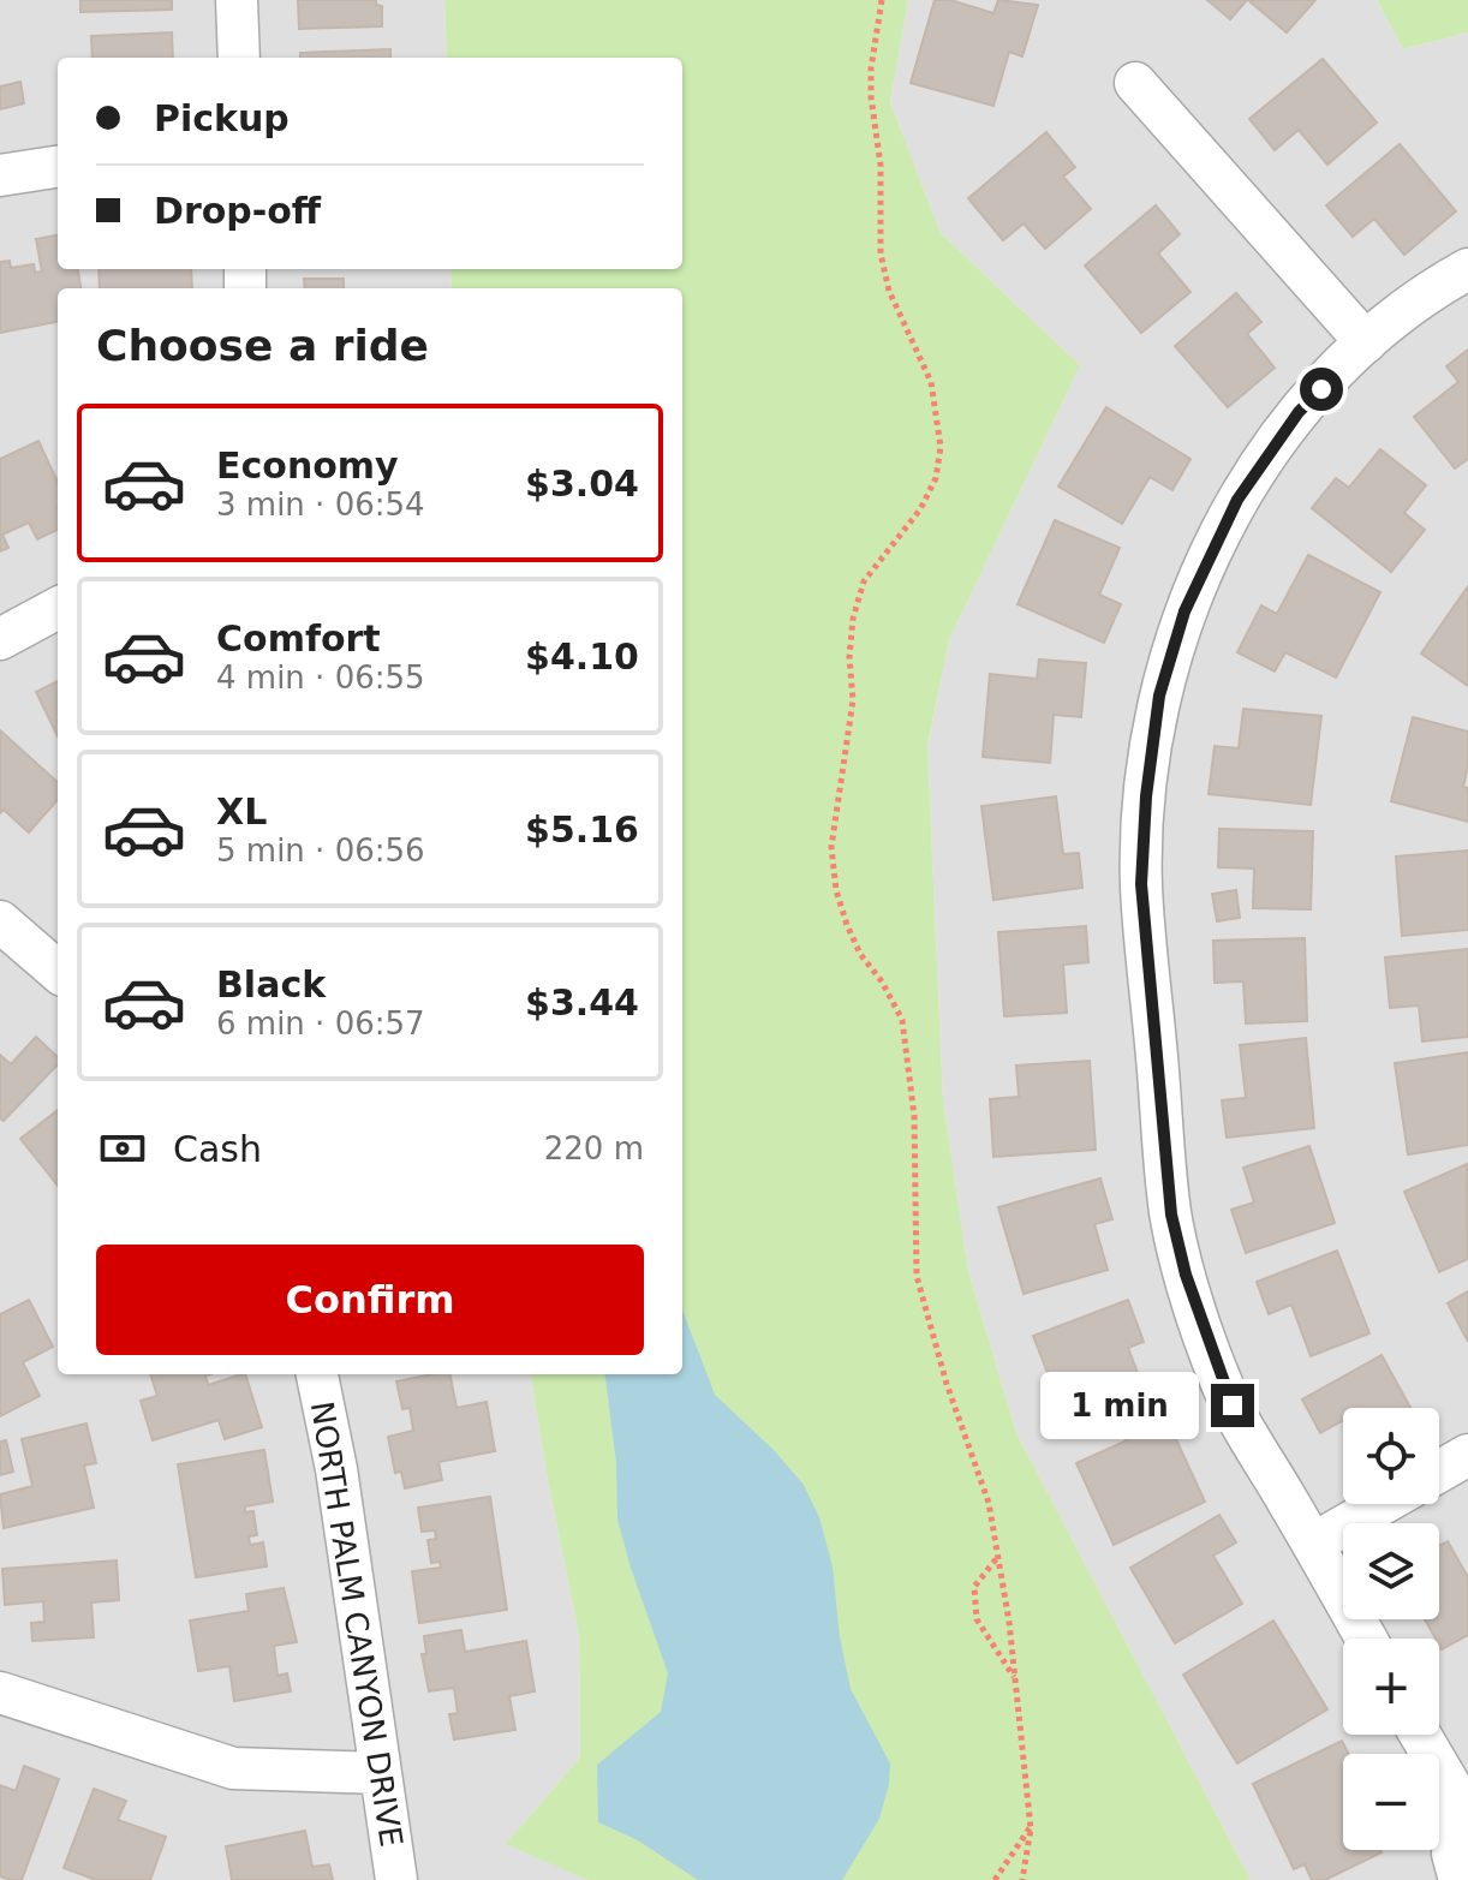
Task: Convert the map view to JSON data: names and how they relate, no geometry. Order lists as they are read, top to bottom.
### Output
{
  "streets": {
    "street": ["NORTH PALM CANYON DRIVE"]
  },
  "page": {
    "banner": ["Pickup", "Drop-off"],
    "heading": "Choose a ride",
    "list": [
      {
        "name": "Economy",
        "note": "3 min · 06:54",
        "value": "$3.04"
      },
      {
        "name": "Comfort",
        "note": "4 min · 06:55",
        "value": "$4.10"
      },
      {
        "name": "XL",
        "note": "5 min · 06:56",
        "value": "$5.16"
      },
      {
        "name": "Black",
        "note": "6 min · 06:57",
        "value": "$3.44"
      }
    ],
    "pay": ["Cash", "220 m"],
    "buttons": "Confirm",
    "bubble": "1 min",
    "map_buttons": ["+", "−"]
  }
}
